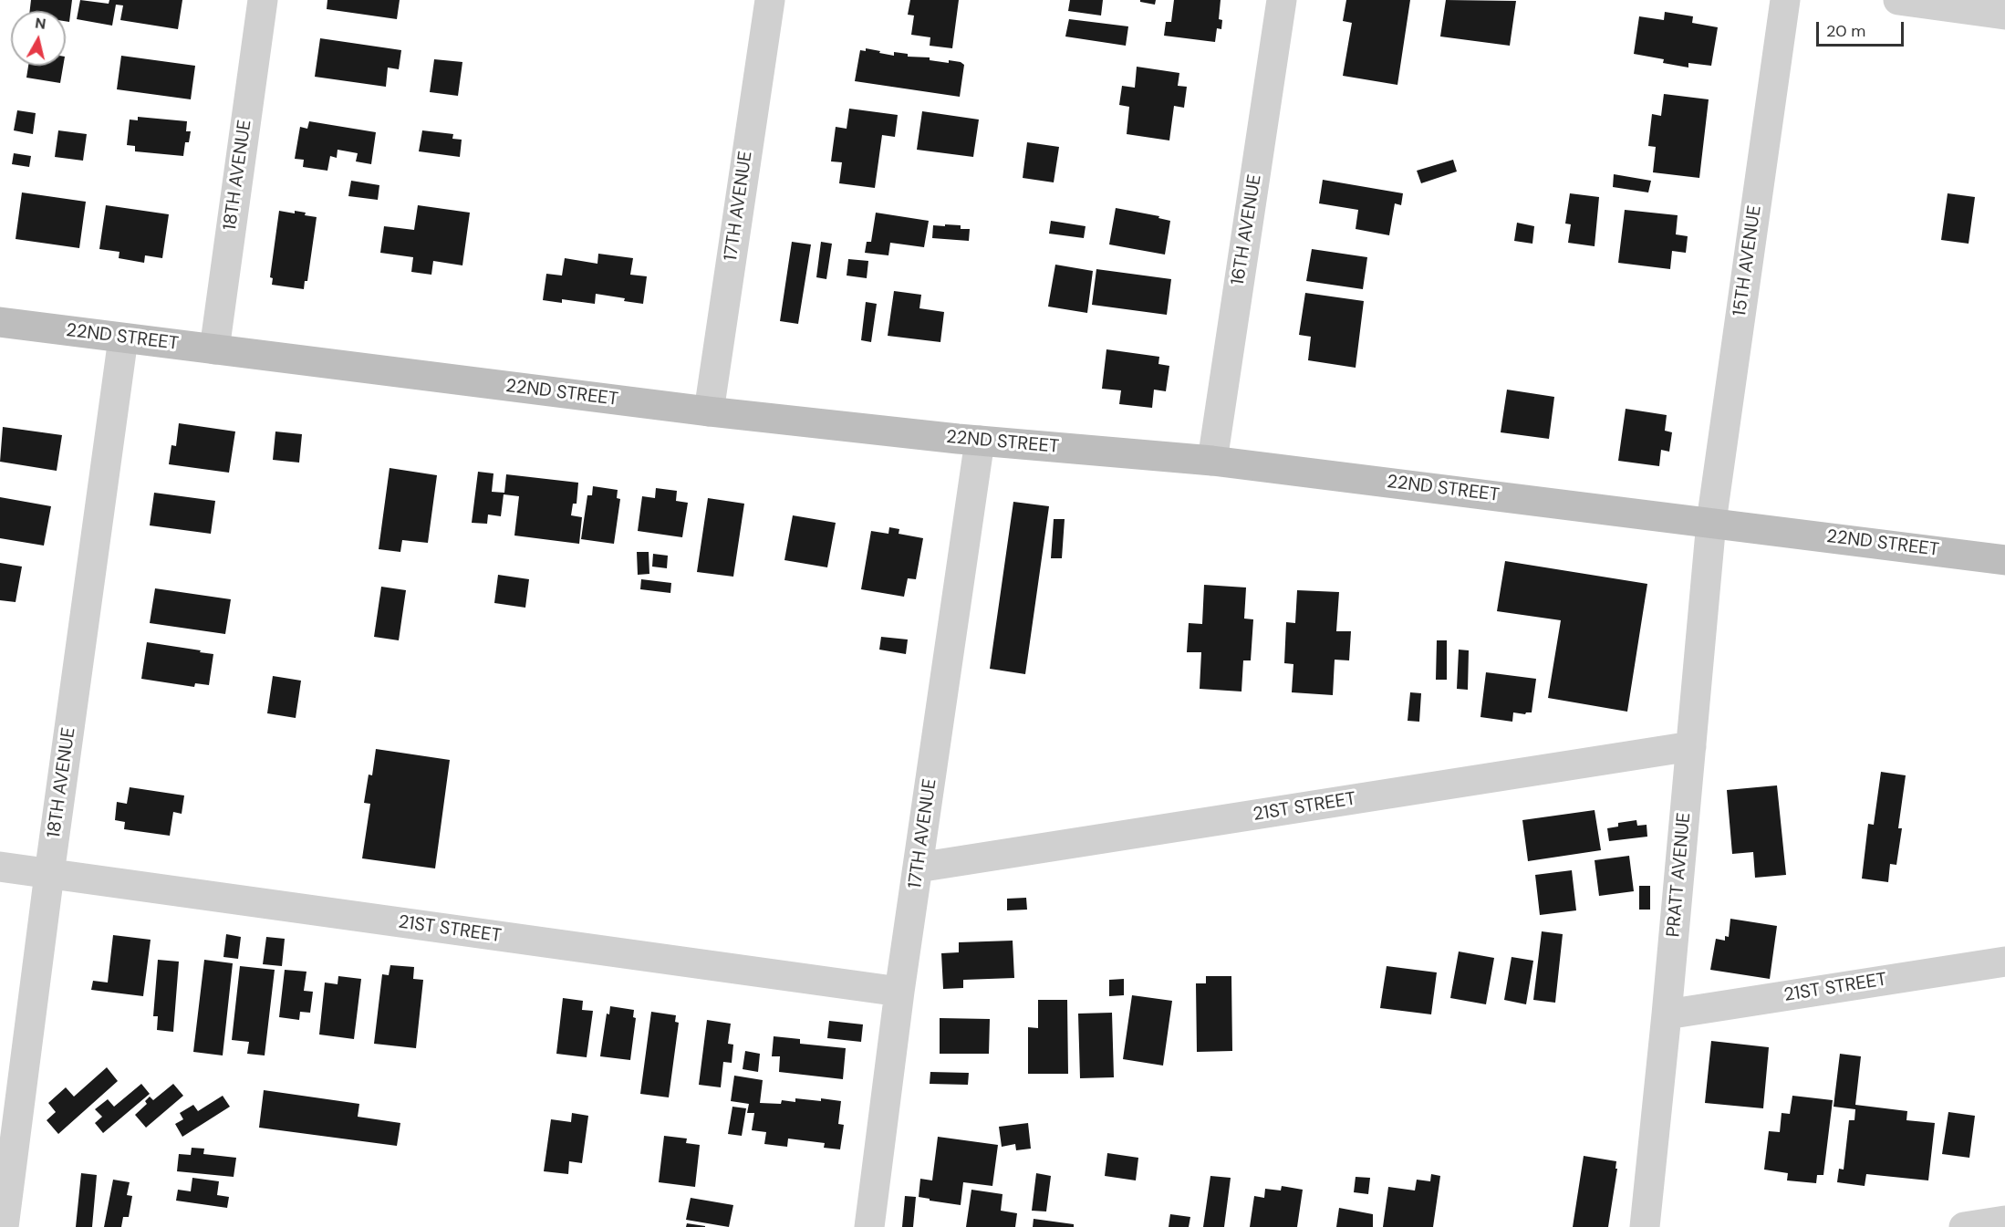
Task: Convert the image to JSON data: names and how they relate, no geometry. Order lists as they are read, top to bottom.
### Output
{
  "streets": {
    "street": [
      "18TH AVENUE",
      "17TH AVENUE",
      "16TH AVENUE",
      "15TH AVENUE",
      "22ND STREET",
      "21ST STREET",
      "PRATT AVENUE"
    ]
  },
  "crossings": [
    ["18TH AVENUE", "22ND STREET"],
    ["18TH AVENUE", "21ST STREET"],
    ["17TH AVENUE", "22ND STREET"],
    ["17TH AVENUE", "21ST STREET"],
    ["16TH AVENUE", "22ND STREET"],
    ["15TH AVENUE", "22ND STREET"],
    ["15TH AVENUE", "PRATT AVENUE"],
    ["22ND STREET", "PRATT AVENUE"],
    ["21ST STREET", "PRATT AVENUE"]
  ],
  "scale_bar": "20 m",
  "north": "top"
}
